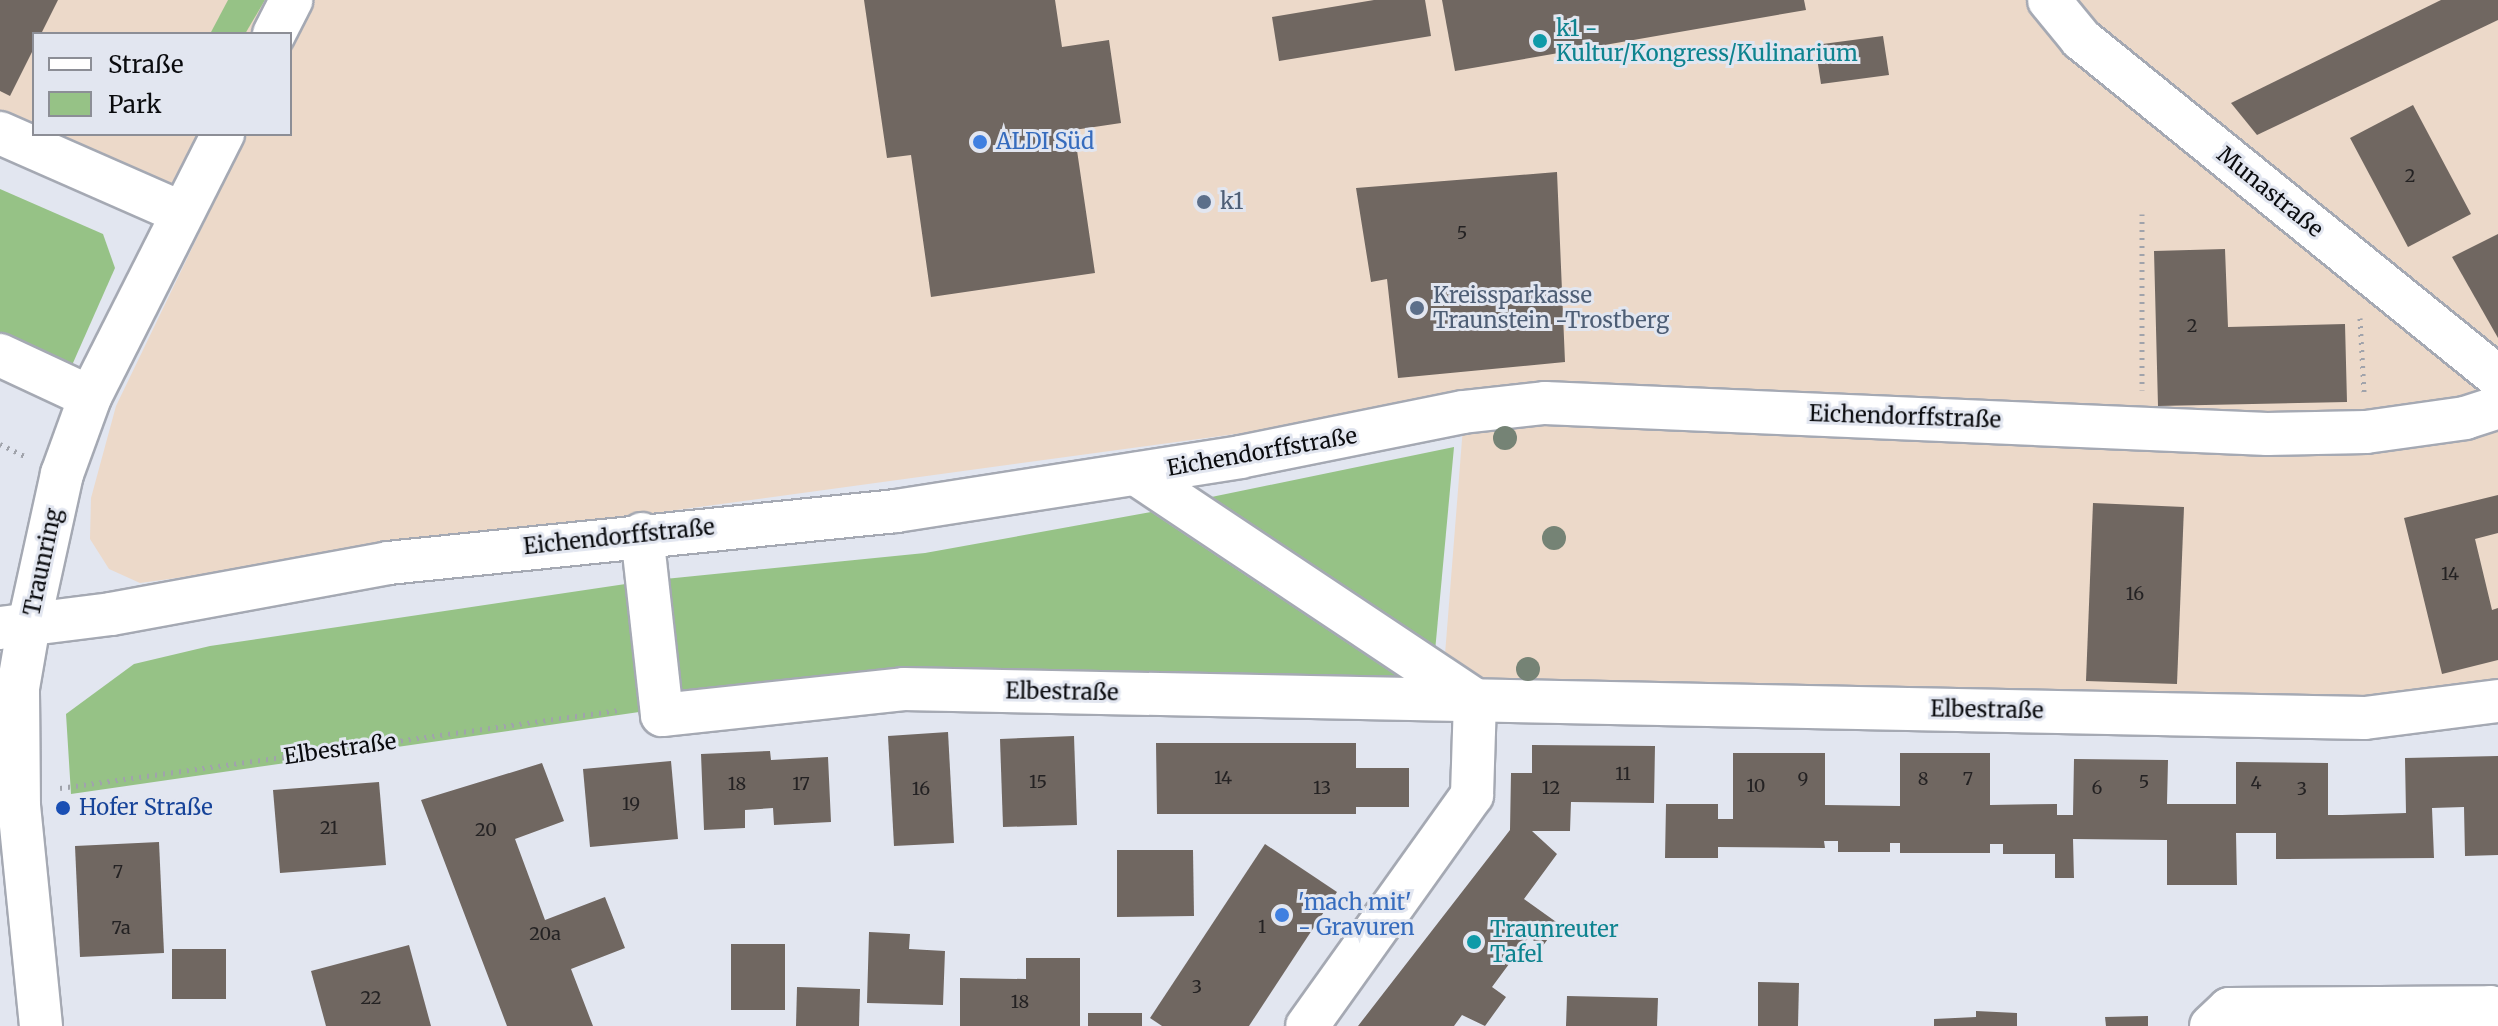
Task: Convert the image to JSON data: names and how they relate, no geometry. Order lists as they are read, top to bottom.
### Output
{
  "streets": {
    "street": [
      "Munastraße",
      "Eichendorffstraße",
      "Traunring",
      "Elbestraße"
    ]
  },
  "crossings": [
    ["Eichendorffstraße", "Traunring"],
    ["Traunring", "Elbestraße"]
  ],
  "places": [
    "k1 - Kultur/Kongress/Kulinarium",
    "ALDI Süd",
    "k1",
    "Kreissparkasse Traunstein -Trostberg",
    "Hofer Straße",
    "'mach mit' - Gravuren",
    "Traunreuter Tafel"
  ],
  "house_numbers": [
    "2",
    "5",
    "2",
    "14",
    "16",
    "11",
    "14",
    "9",
    "8",
    "7",
    "15",
    "5",
    "4",
    "18",
    "17",
    "10",
    "13",
    "12",
    "6",
    "16",
    "3",
    "19",
    "21",
    "20",
    "7",
    "1",
    "7a",
    "20a",
    "3",
    "22",
    "18"
  ],
  "legend": ["Straße", "Park"]
}
